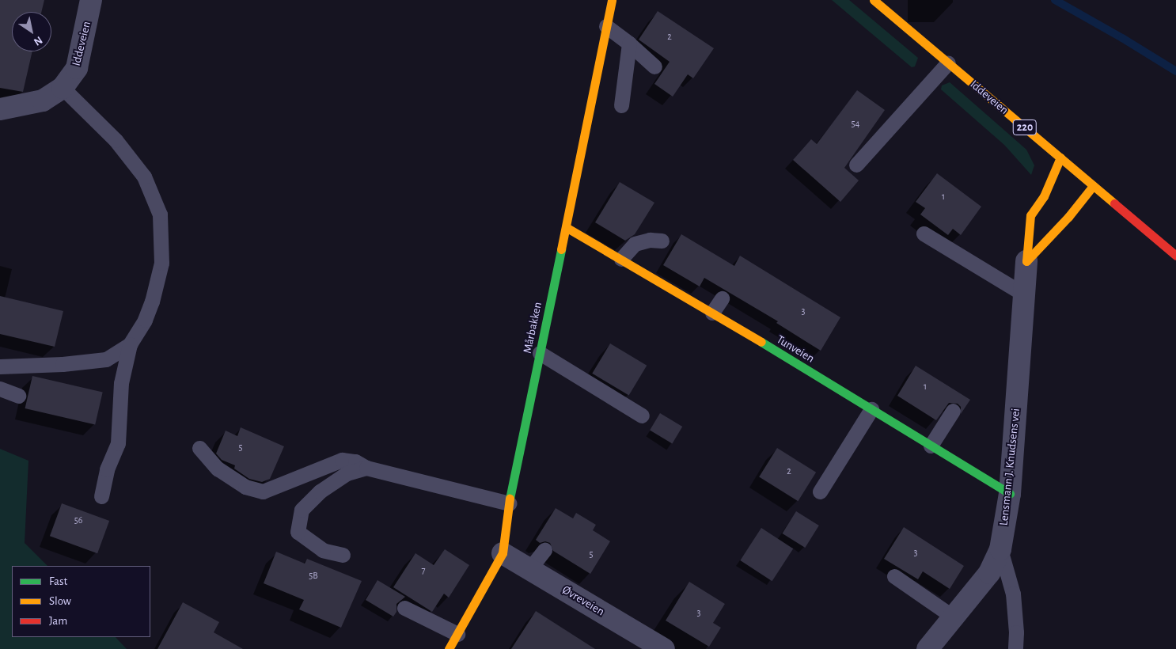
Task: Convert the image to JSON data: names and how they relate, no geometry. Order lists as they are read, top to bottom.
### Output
{
  "streets": {
    "street": [
      "Iddeveien",
      "220",
      "Mårbakken",
      "Tunveien",
      "Lensmann J. Knudsens vei",
      "Øvreveien"
    ]
  },
  "crossings": [
    ["Iddeveien", "Lensmann J. Knudsens vei"],
    ["Mårbakken", "Tunveien"],
    ["Mårbakken", "Øvreveien"],
    ["Tunveien", "Lensmann J. Knudsens vei"]
  ],
  "house_numbers": [
    "2",
    "54",
    "1",
    "3",
    "1",
    "5",
    "2",
    "56",
    "3",
    "5",
    "7",
    "5B",
    "3"
  ],
  "legend": ["Fast", "Slow", "Jam"],
  "north": "bottom right"
}
